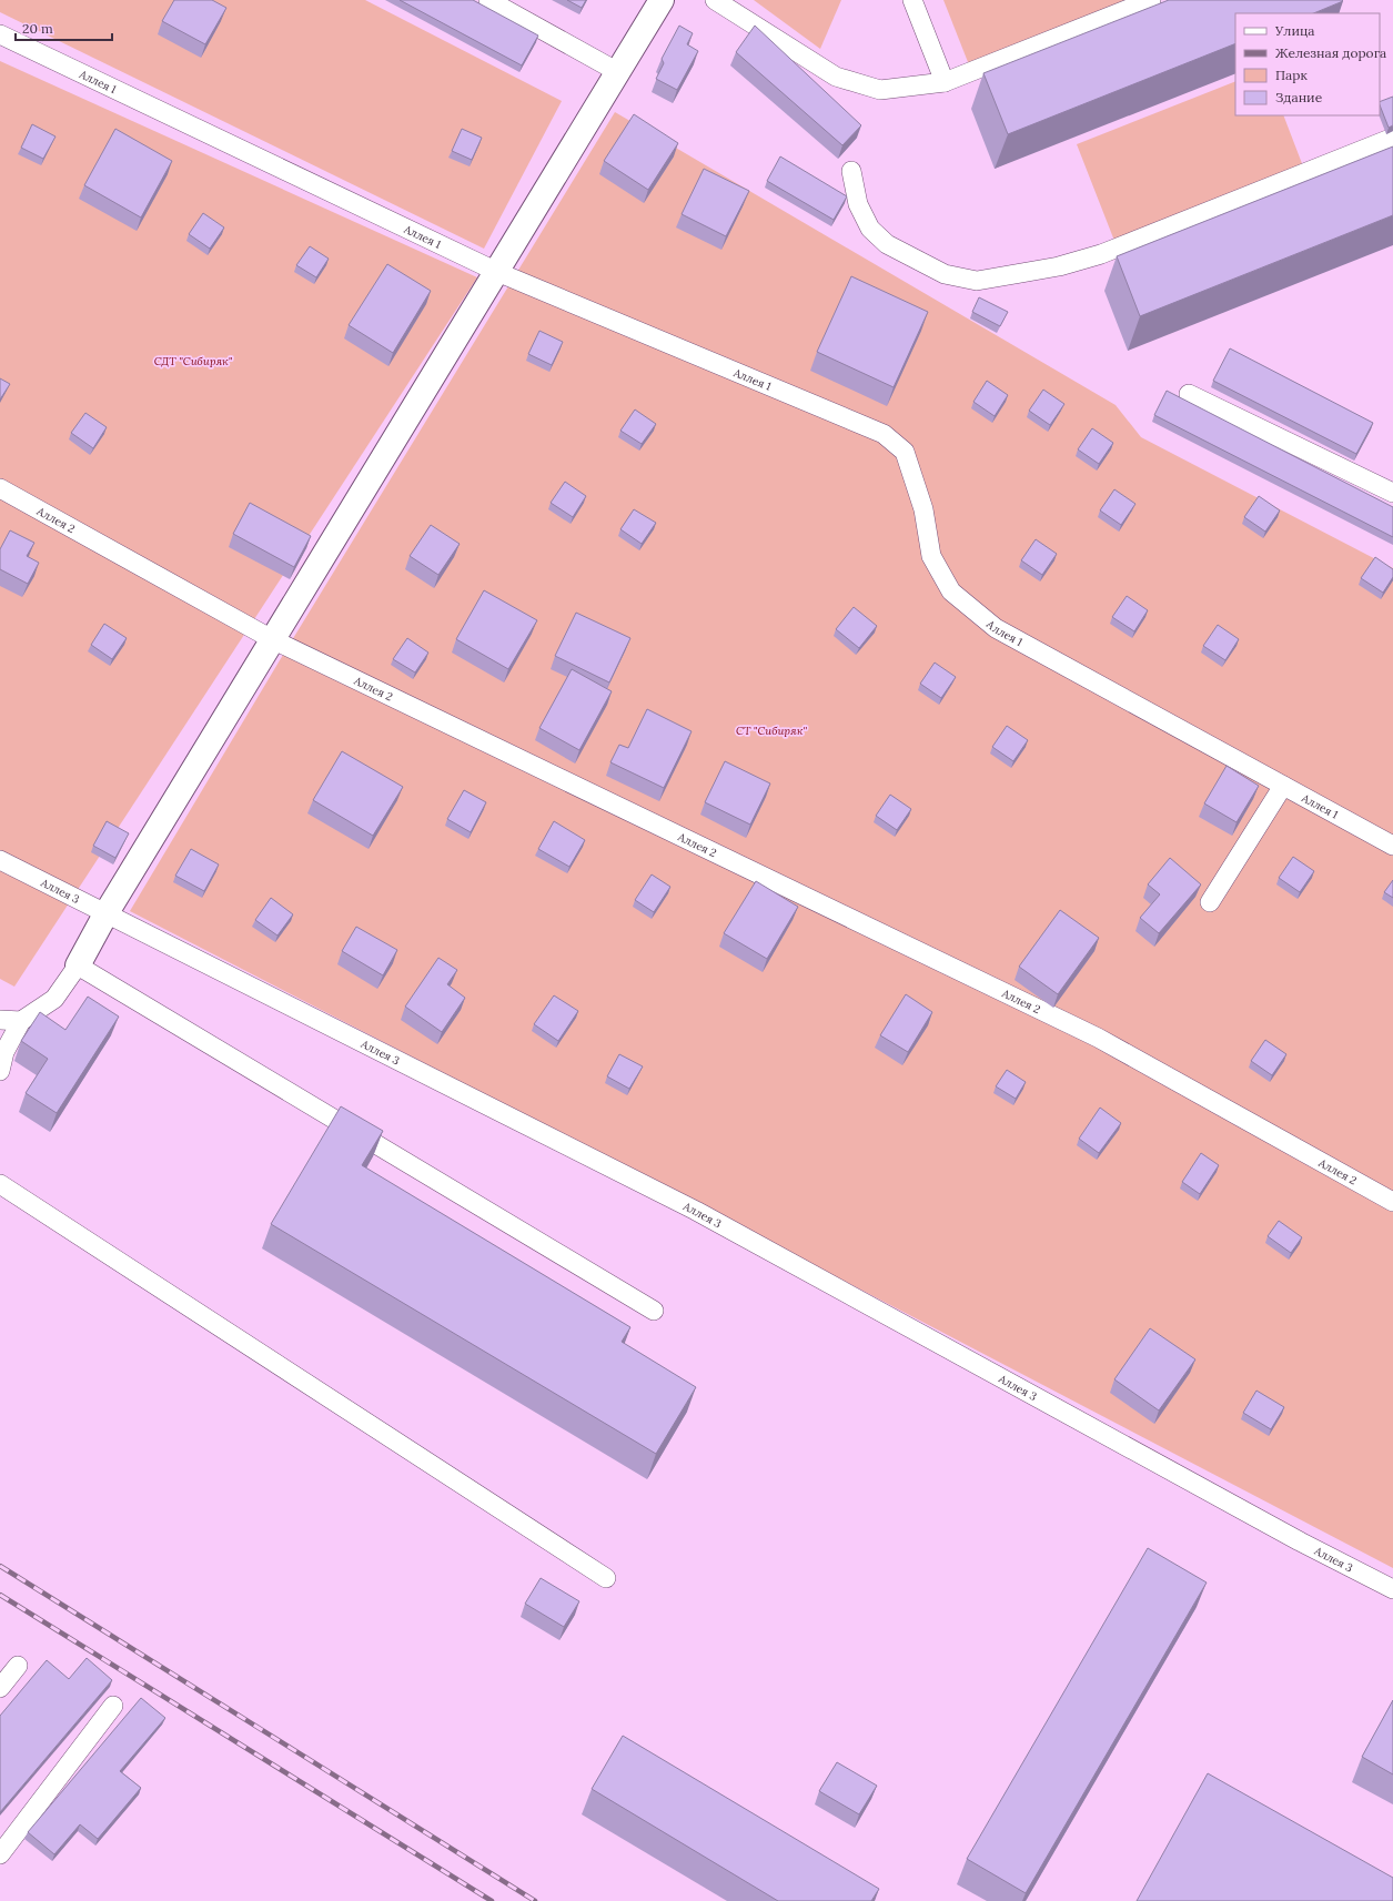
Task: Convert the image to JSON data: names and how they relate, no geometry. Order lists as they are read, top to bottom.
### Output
{
  "streets": {
    "lane": ["Аллея 1", "Аллея 2", "Аллея 3"]
  },
  "parks": ["СДТ \"Сибиряк\"", "СТ \"Сибиряк\""],
  "legend": [
    "Улица",
    "Железная дорога",
    "Парк",
    "Здание"
  ],
  "scale_bar": "20 m"
}
